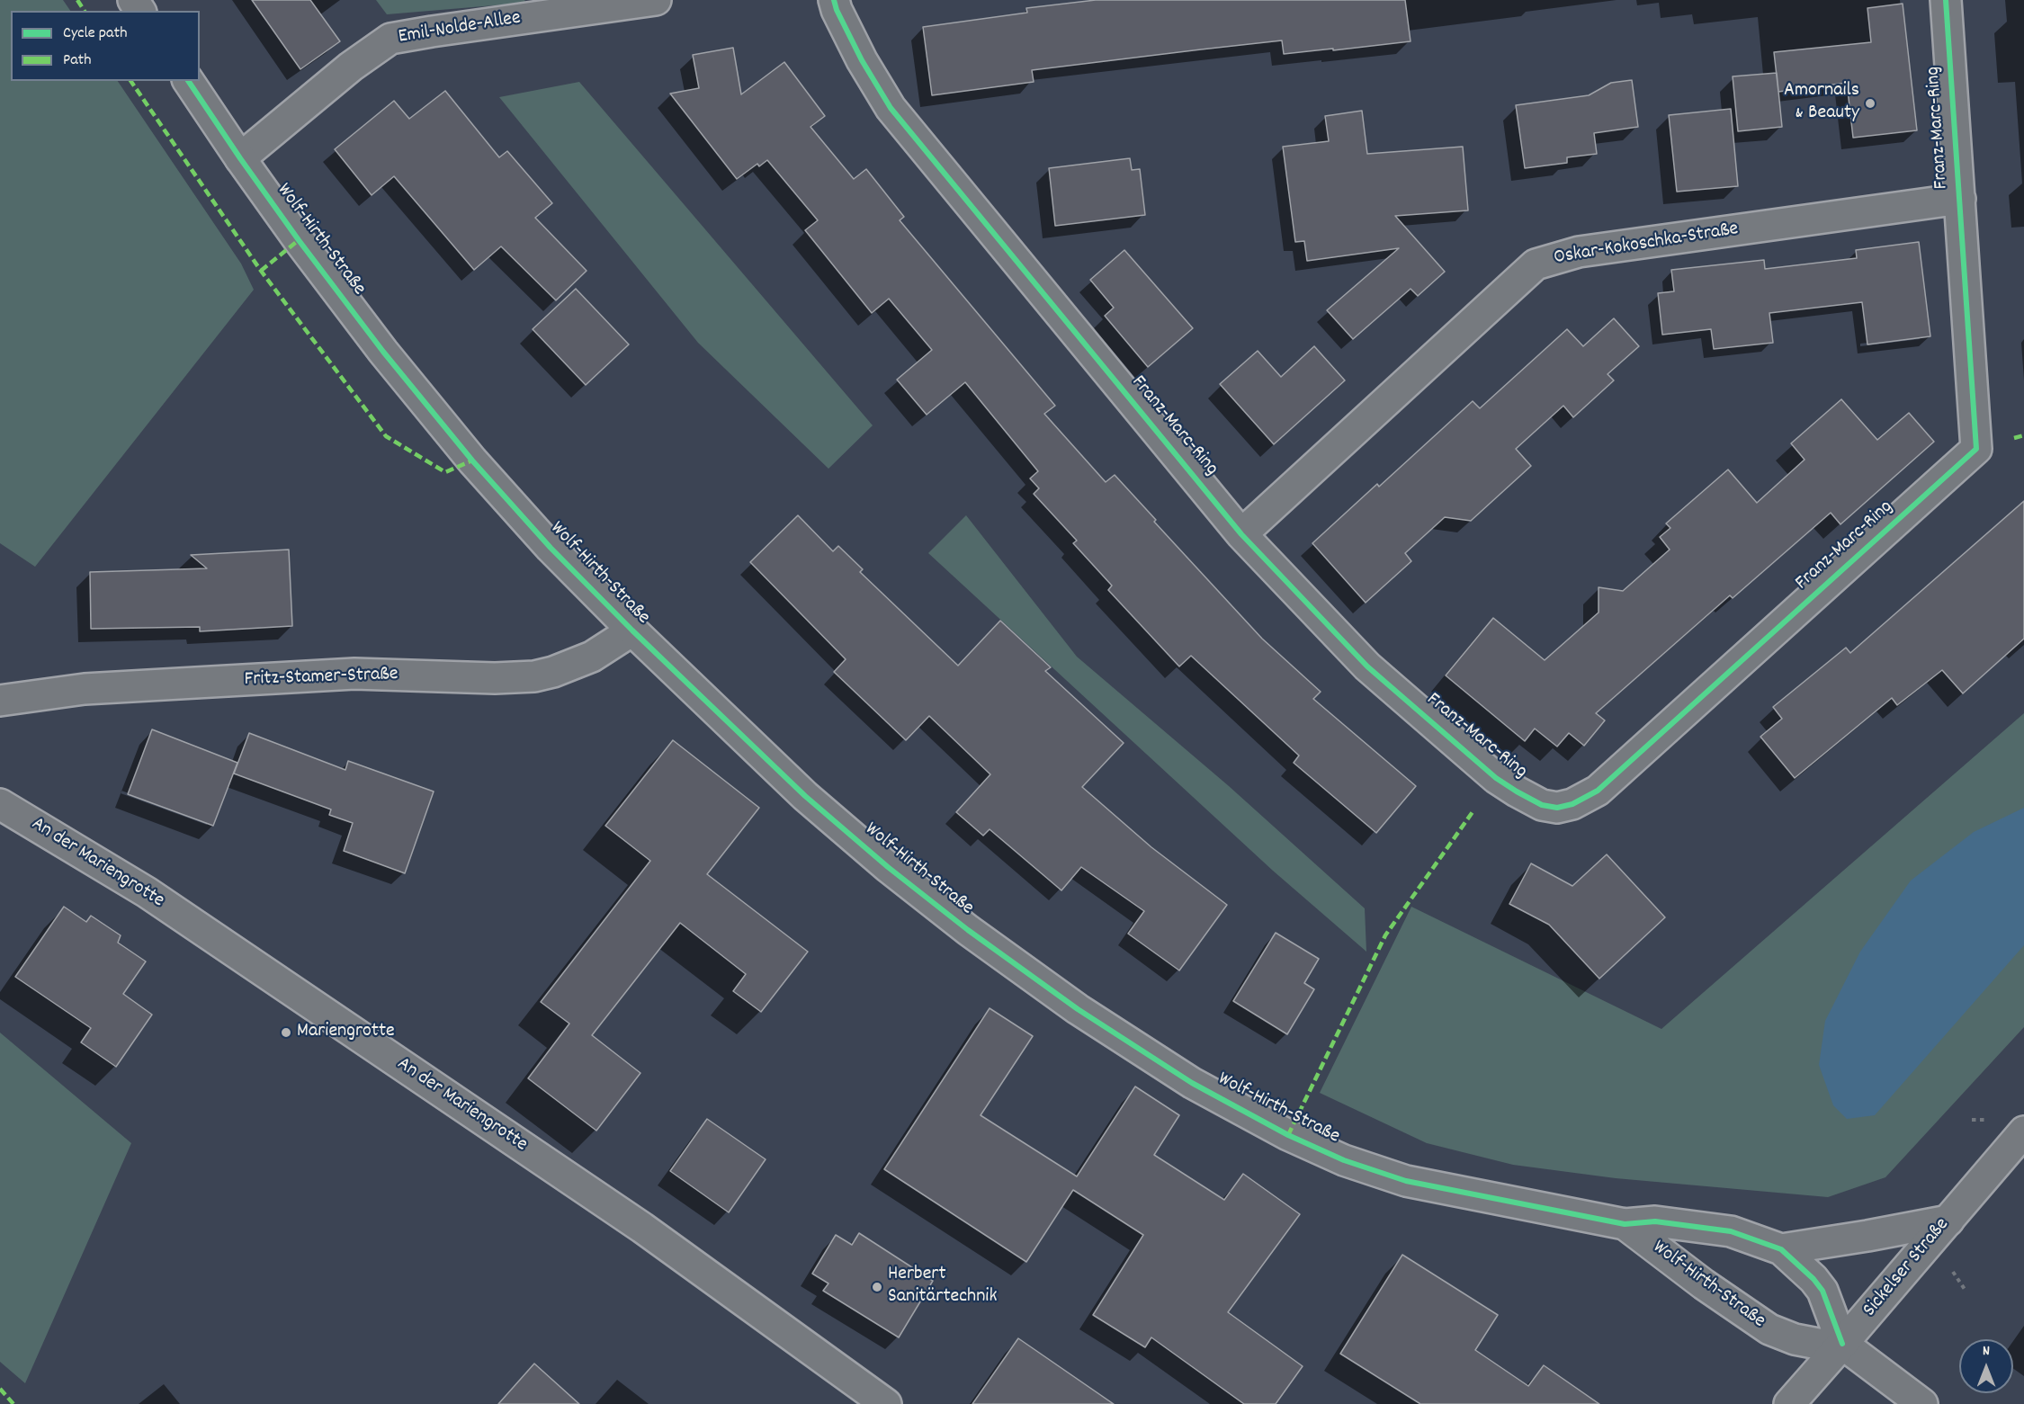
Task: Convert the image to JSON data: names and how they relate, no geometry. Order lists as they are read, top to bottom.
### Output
{
  "streets": {
    "street": [
      "Emil-Nolde-Allee",
      "Franz-Marc-Ring",
      "Wolf-Hirth-Straße",
      "Oskar-Kokoschka-Straße",
      "Fritz-Stamer-Straße",
      "An der Mariengrotte",
      "Sickelser Straße"
    ]
  },
  "crossings": [
    ["Emil-Nolde-Allee", "Wolf-Hirth-Straße"],
    ["Franz-Marc-Ring", "Oskar-Kokoschka-Straße"],
    ["Wolf-Hirth-Straße", "Fritz-Stamer-Straße"],
    ["Wolf-Hirth-Straße", "Sickelser Straße"]
  ],
  "places": ["Amornails & Beauty", "Mariengrotte", "Herbert Sanitärtechnik"],
  "legend": ["Cycle path", "Path"],
  "north": "top"
}
